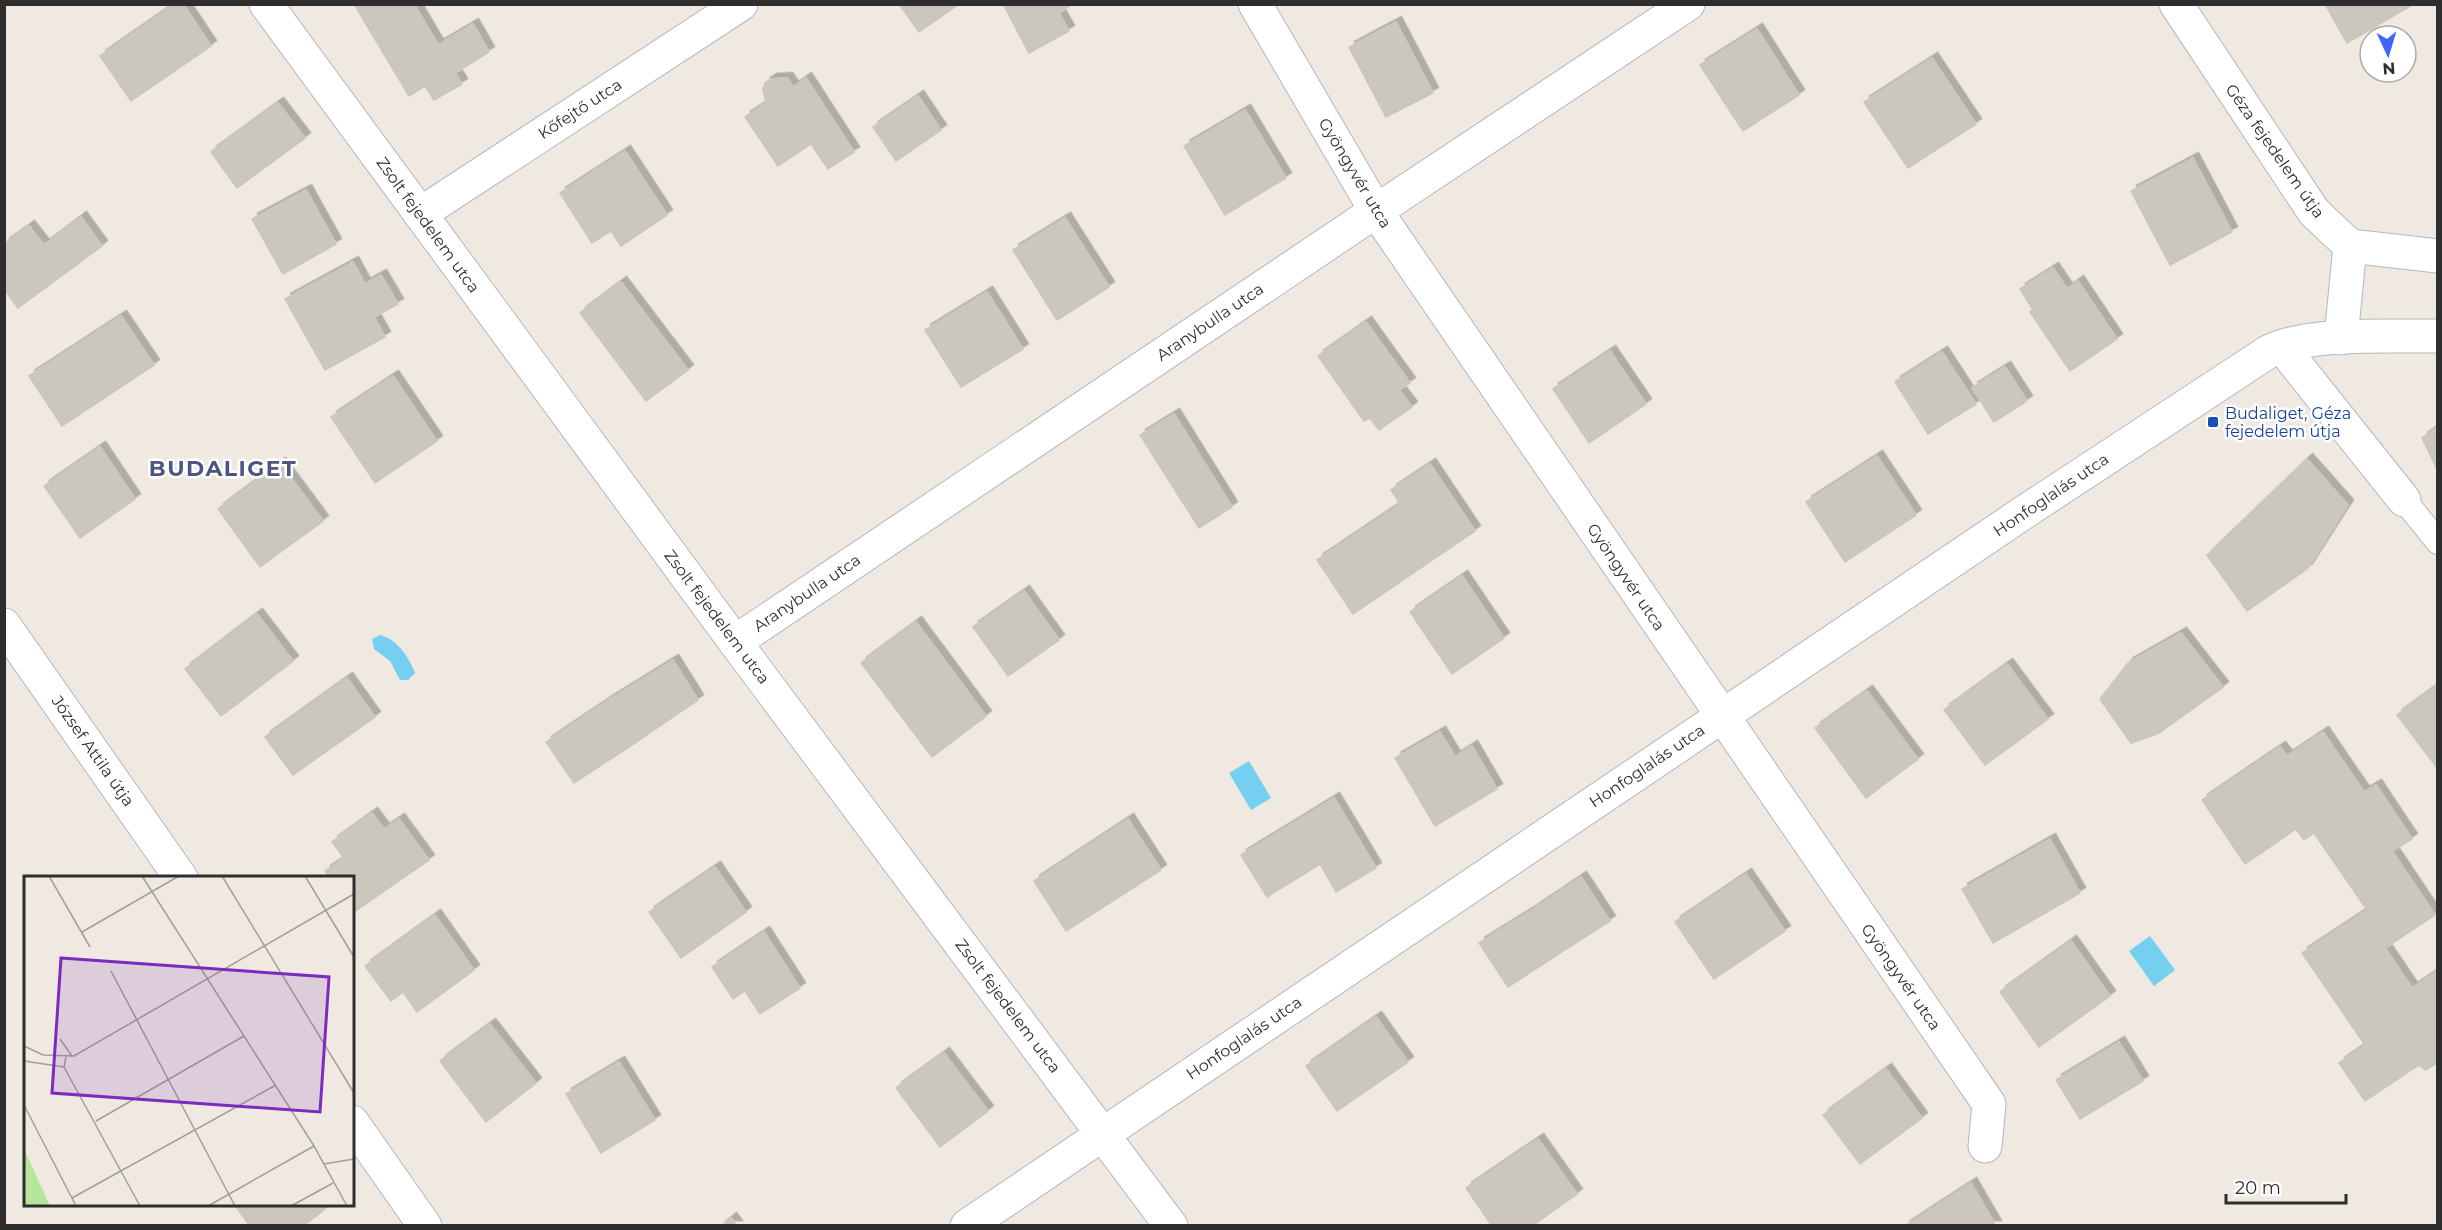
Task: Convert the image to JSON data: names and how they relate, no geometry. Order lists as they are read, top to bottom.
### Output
{
  "streets": {
    "street": [
      "Kőfejtő utca",
      "Géza fejedelem útja",
      "Gyöngyvér utca",
      "Zsolt fejedelem utca",
      "Aranybulla utca",
      "Honfoglalás utca",
      "József Attila útja"
    ]
  },
  "crossings": [
    ["Kőfejtő utca", "Zsolt fejedelem utca"],
    ["Gyöngyvér utca", "Aranybulla utca"],
    ["Gyöngyvér utca", "Honfoglalás utca"],
    ["Zsolt fejedelem utca", "Aranybulla utca"],
    ["Zsolt fejedelem utca", "Honfoglalás utca"]
  ],
  "districts": ["BUDALIGET"],
  "places": {
    "transit": ["Budaliget, Géza fejedelem útja"]
  },
  "scale_bar": "20 m",
  "north": "bottom"
}
